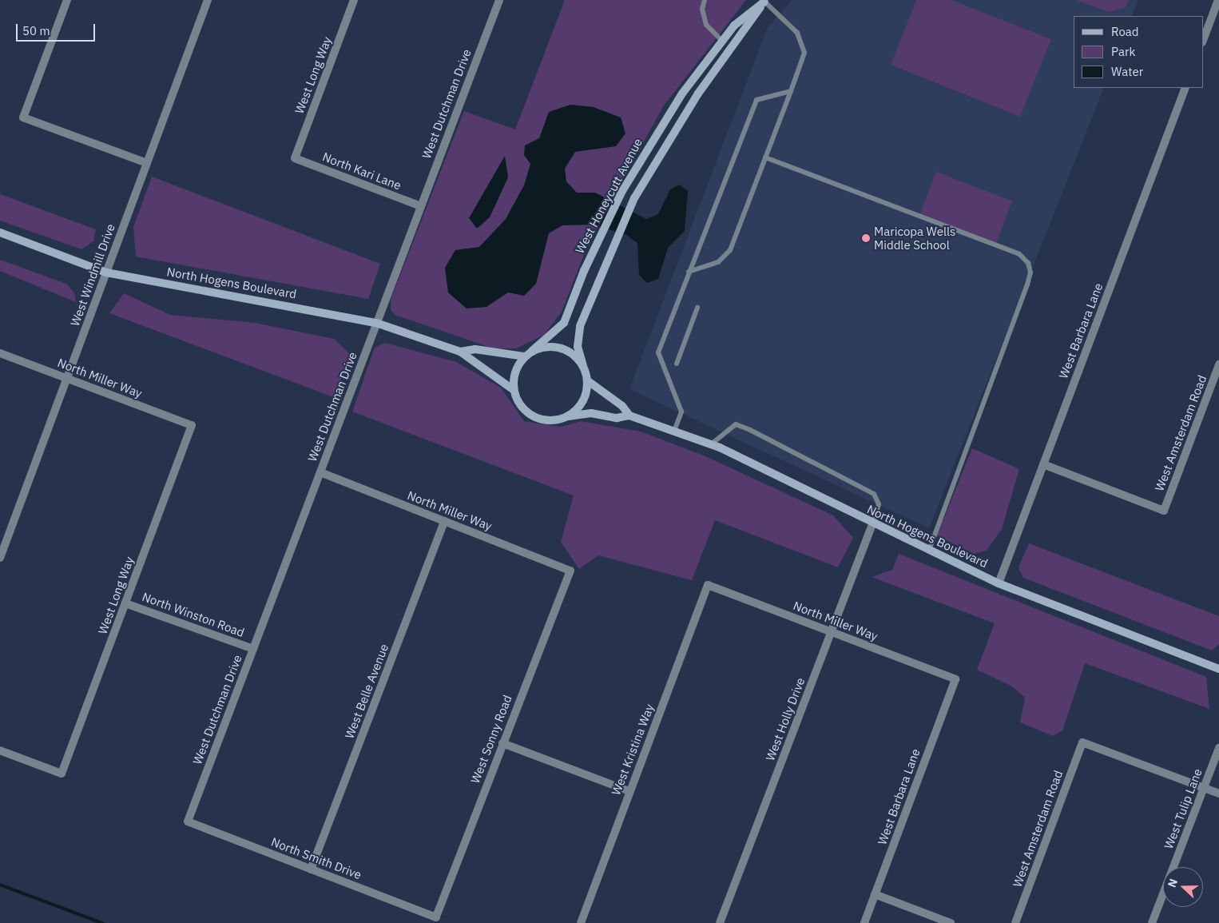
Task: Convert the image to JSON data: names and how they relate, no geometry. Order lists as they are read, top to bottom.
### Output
{
  "streets": {
    "street": [
      "West Long Way",
      "West Dutchman Drive",
      "North Kari Lane",
      "West Honeycutt Avenue",
      "West Windmill Drive",
      "North Hogens Boulevard",
      "West Barbara Lane",
      "North Miller Way",
      "West Amsterdam Road",
      "North Winston Road",
      "West Belle Avenue",
      "West Holly Drive",
      "West Sonny Road",
      "West Kristina Way",
      "West Tulip Lane",
      "North Smith Drive"
    ]
  },
  "crossings": [
    ["West Long Way", "North Kari Lane"],
    ["West Long Way", "North Miller Way"],
    ["West Long Way", "North Winston Road"],
    ["West Dutchman Drive", "North Kari Lane"],
    ["West Dutchman Drive", "North Hogens Boulevard"],
    ["West Dutchman Drive", "North Miller Way"],
    ["West Dutchman Drive", "North Winston Road"],
    ["West Dutchman Drive", "North Smith Drive"],
    ["West Honeycutt Avenue", "North Hogens Boulevard"],
    ["West Windmill Drive", "North Hogens Boulevard"],
    ["West Windmill Drive", "North Miller Way"],
    ["North Hogens Boulevard", "West Barbara Lane"],
    ["North Hogens Boulevard", "West Holly Drive"],
    ["West Barbara Lane", "North Miller Way"],
    ["West Barbara Lane", "West Amsterdam Road"],
    ["North Miller Way", "West Belle Avenue"],
    ["North Miller Way", "West Holly Drive"],
    ["North Miller Way", "West Sonny Road"],
    ["North Miller Way", "West Kristina Way"],
    ["West Amsterdam Road", "West Tulip Lane"],
    ["West Belle Avenue", "North Smith Drive"],
    ["West Sonny Road", "North Smith Drive"]
  ],
  "places": ["Maricopa Wells Middle School"],
  "legend": ["Road", "Park", "Water"],
  "scale_bar": "50 m",
  "north": "left"
}
